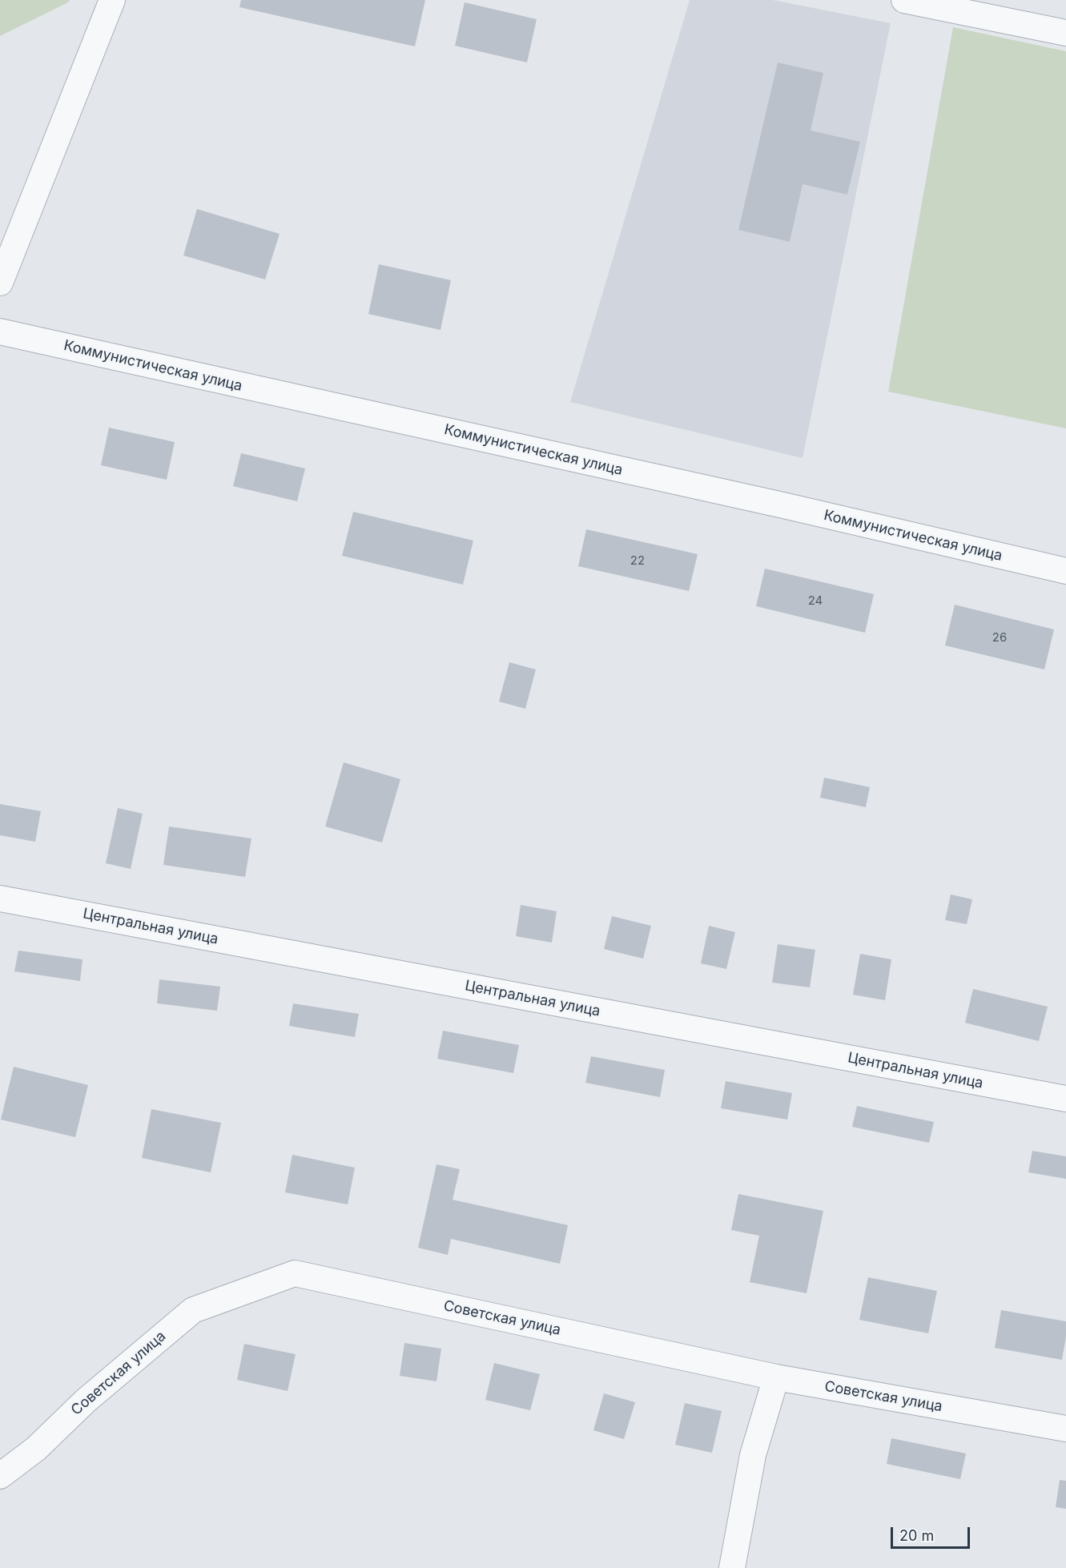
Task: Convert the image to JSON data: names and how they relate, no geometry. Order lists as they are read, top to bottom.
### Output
{
  "streets": {
    "street": ["Коммунистическая улица", "Центральная улица", "Советская улица"]
  },
  "house_numbers": ["22", "24", "26"],
  "scale_bar": "20 m"
}
